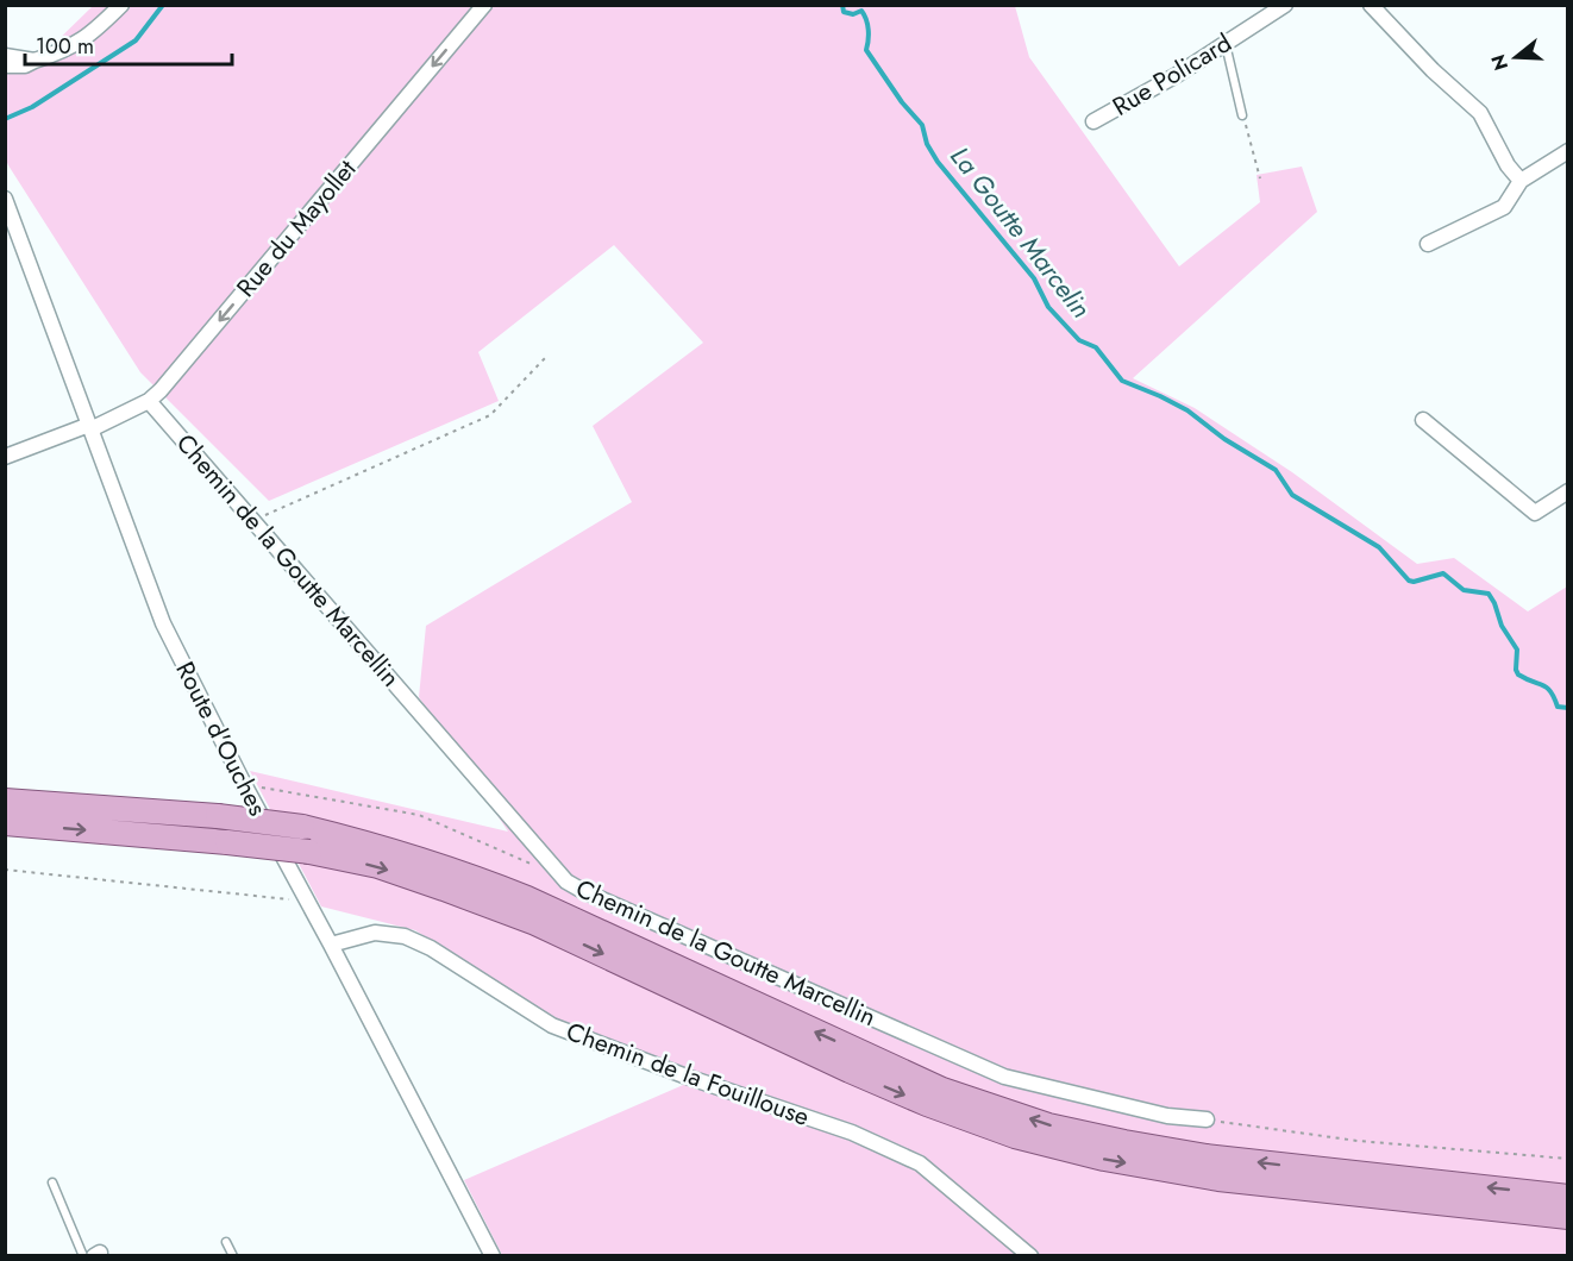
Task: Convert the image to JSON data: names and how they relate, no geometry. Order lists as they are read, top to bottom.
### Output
{
  "streets": {
    "street": [
      "Rue Policard",
      "Rue du Mayollet",
      "Chemin de la Goutte Marcellin",
      "Route d'Ouches",
      "Chemin de la Fouillouse"
    ]
  },
  "crossings": [
    ["Rue du Mayollet", "Chemin de la Goutte Marcellin"],
    ["Rue du Mayollet", "Route d'Ouches"],
    ["Route d'Ouches", "Chemin de la Fouillouse"]
  ],
  "one_way": ["Rue du Mayollet"],
  "water": ["La Goutte Marcelin"],
  "scale_bar": "100 m",
  "north": "left"
}
